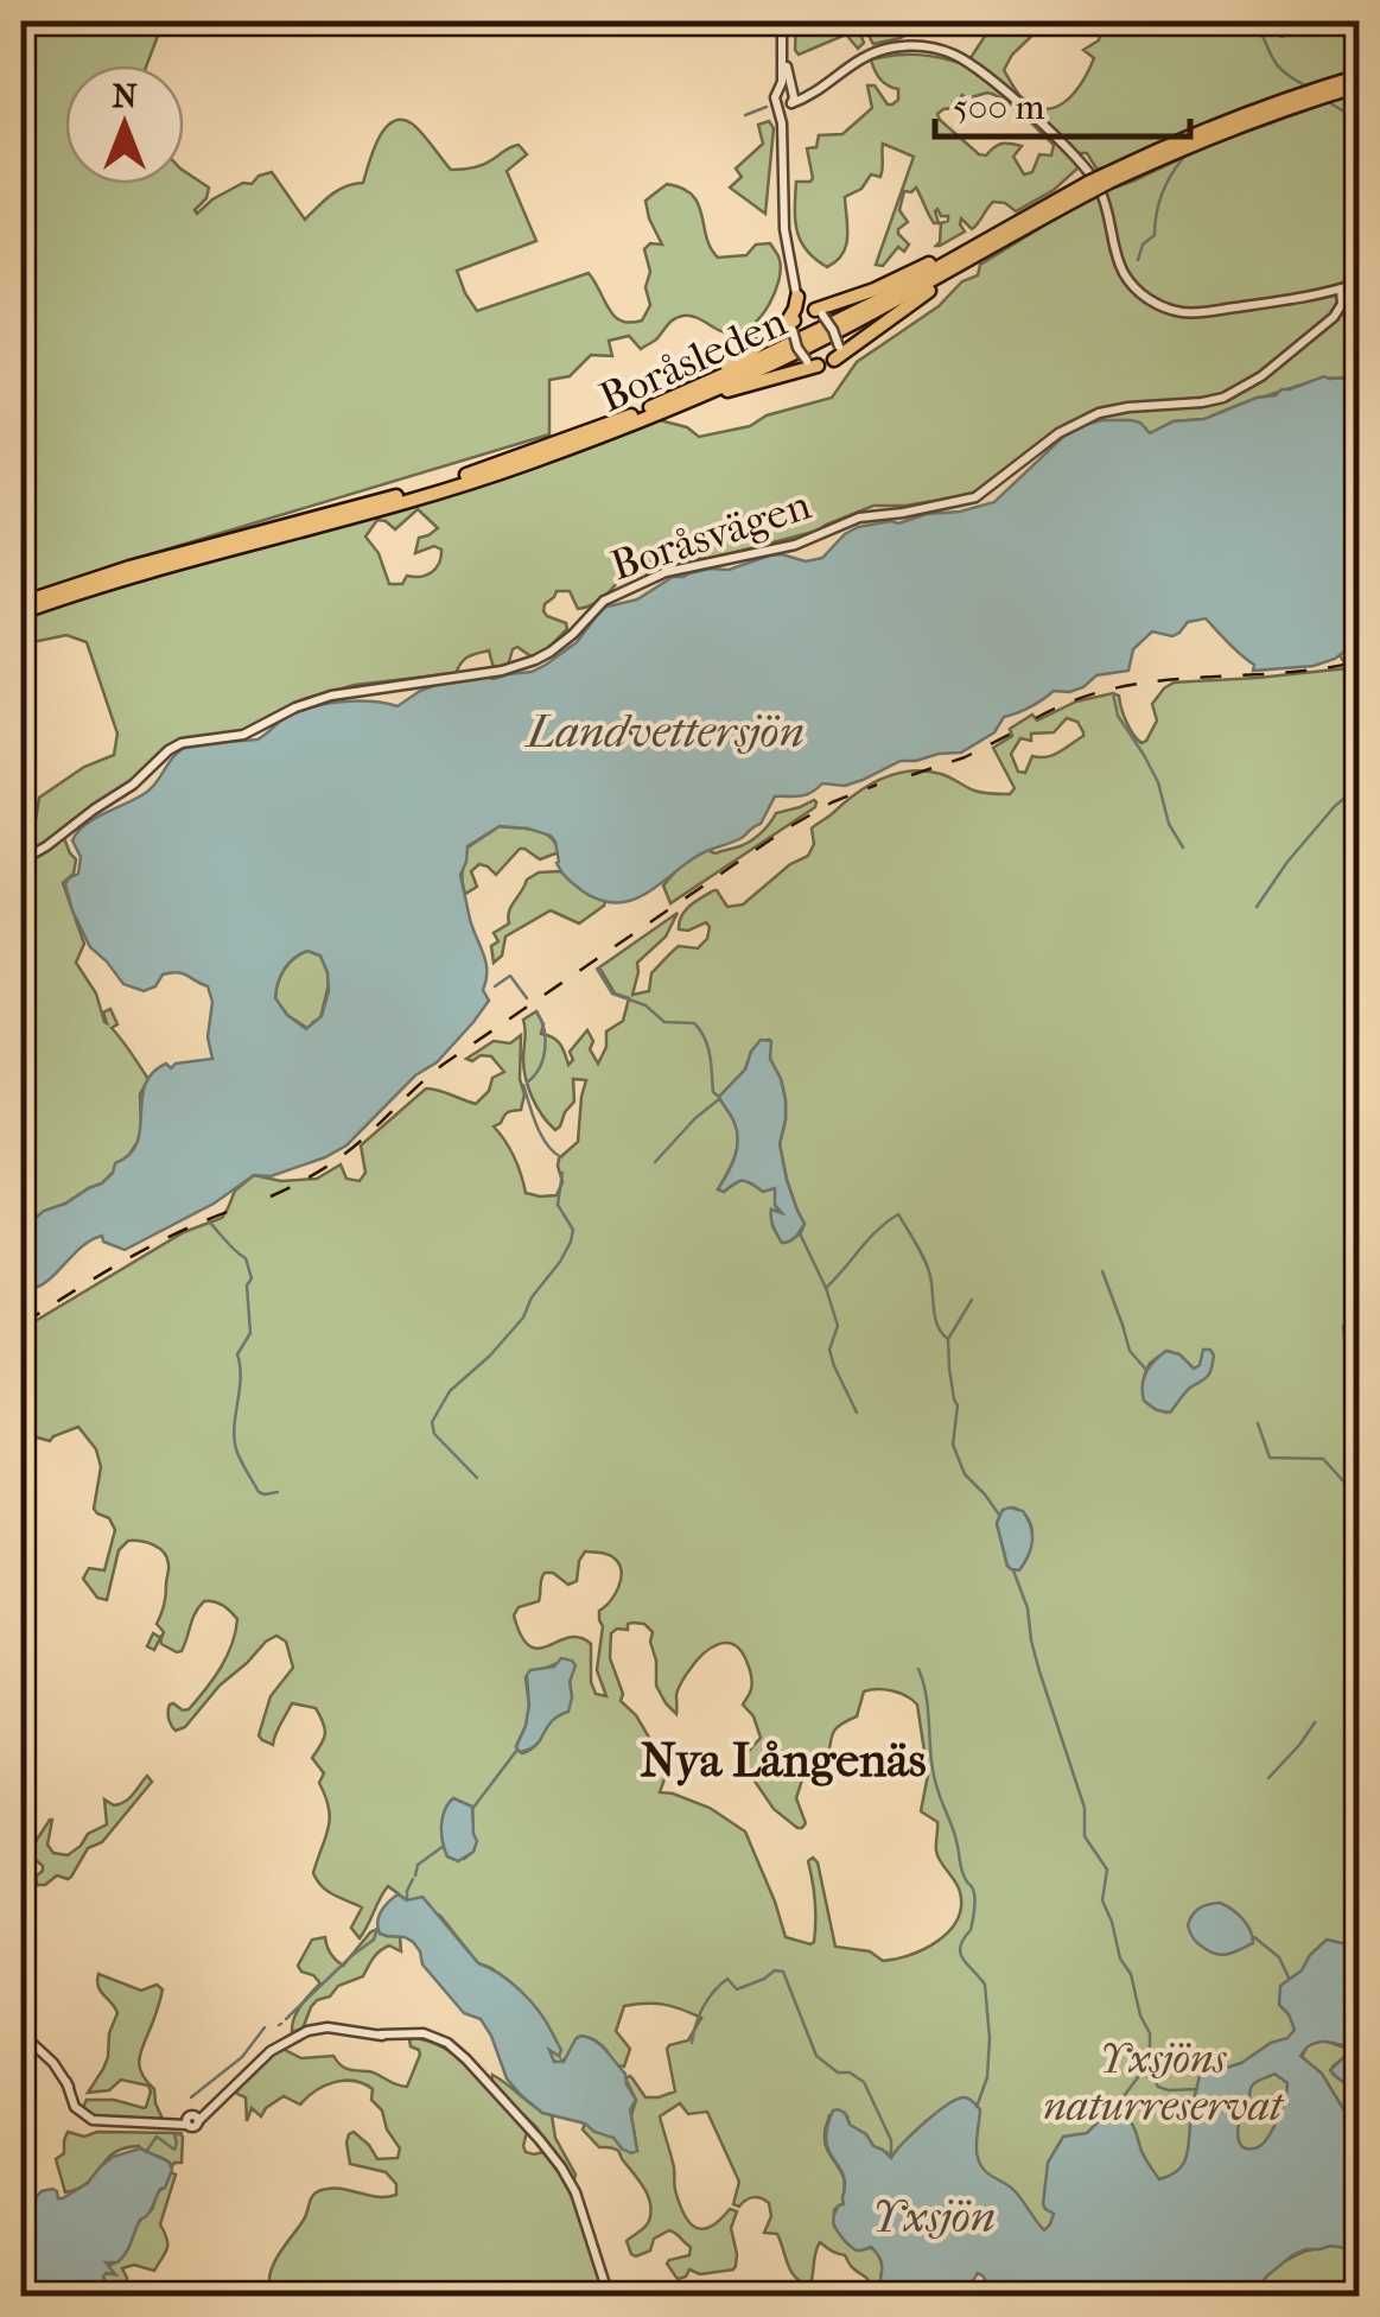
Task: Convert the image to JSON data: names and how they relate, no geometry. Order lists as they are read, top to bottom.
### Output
{
  "streets": {
    "highway": ["Boråsleden"],
    "street": ["Boråsvägen"]
  },
  "districts": ["Nya Långenäs"],
  "water": ["Landvettersjön", "Yxsjön"],
  "parks": ["Yxsjöns naturreservat"],
  "scale_bar": "500 m",
  "north": "top"
}
